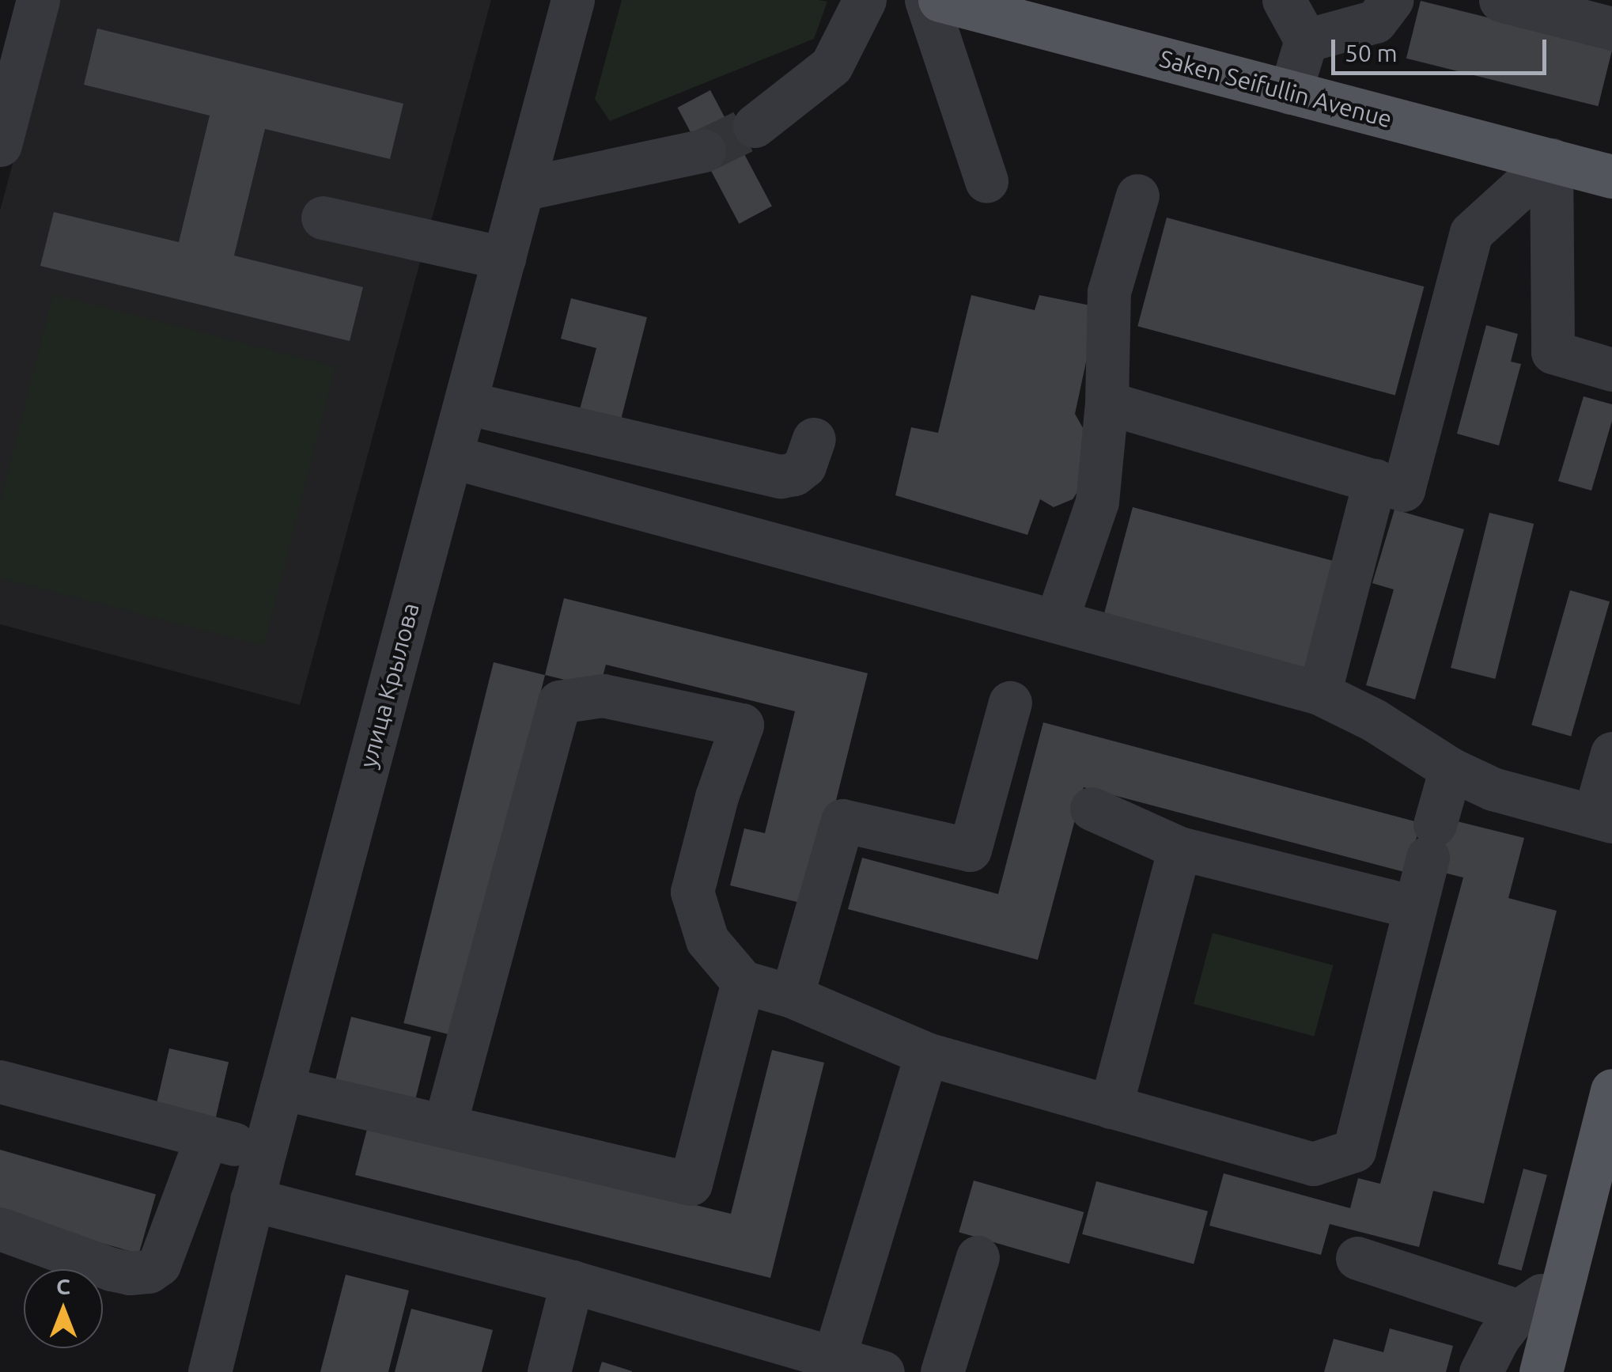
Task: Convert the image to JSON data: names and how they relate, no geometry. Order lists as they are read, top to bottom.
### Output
{
  "streets": {
    "main road": ["Saken Seifullin Avenue"],
    "street": ["улица Крылова"]
  },
  "scale_bar": "50 m",
  "north": "top"
}
